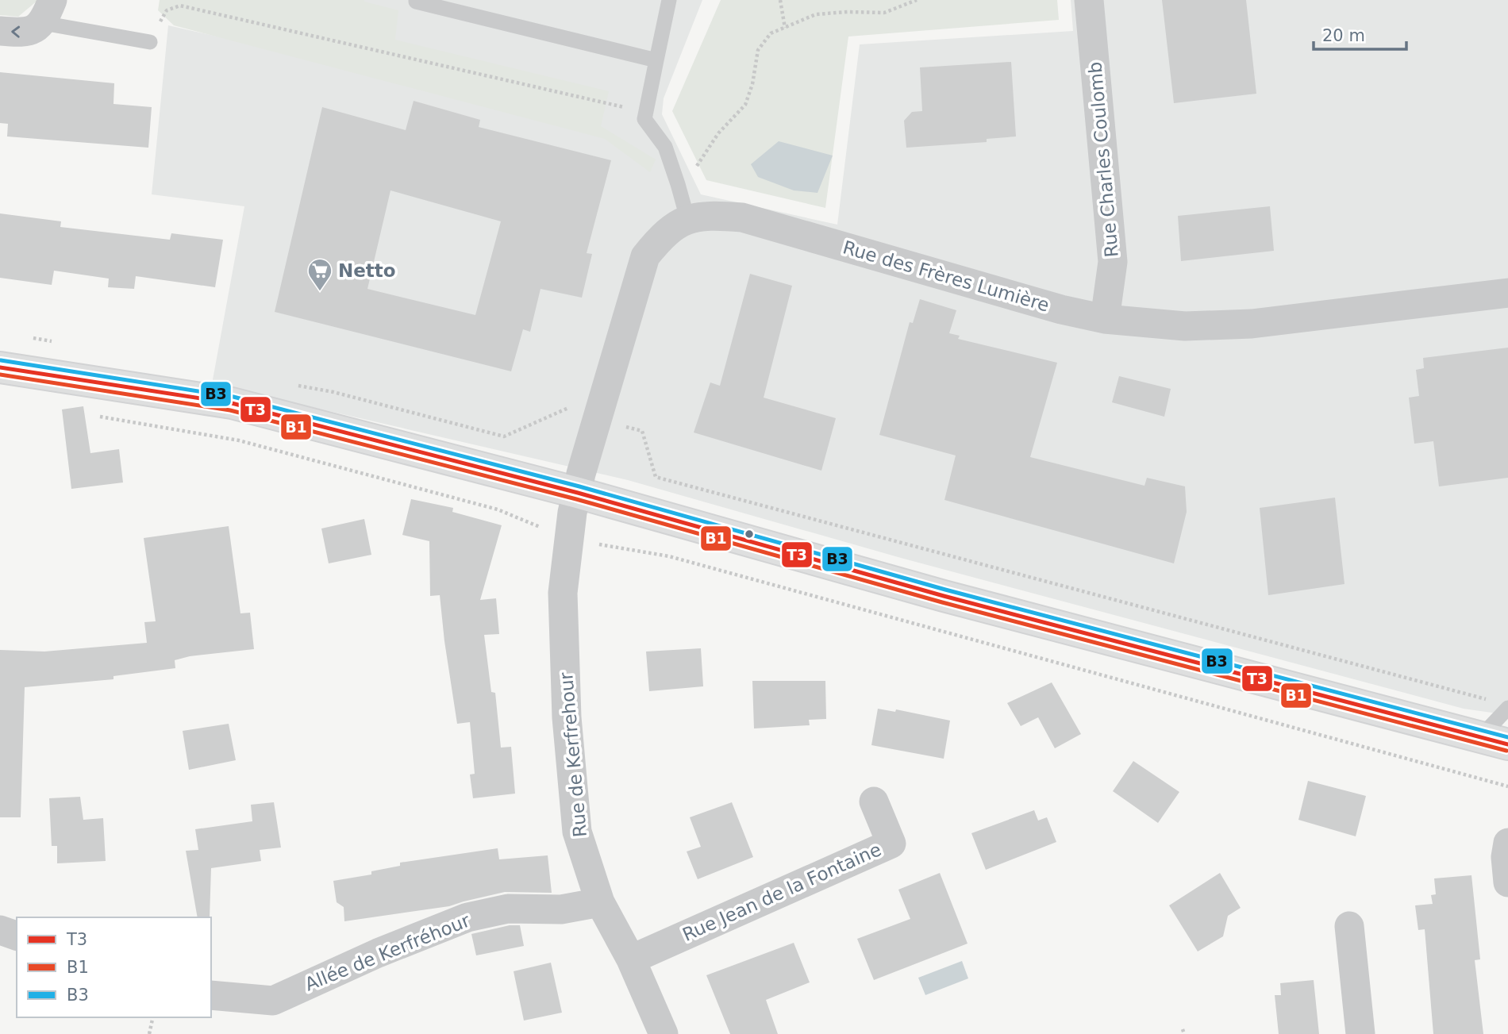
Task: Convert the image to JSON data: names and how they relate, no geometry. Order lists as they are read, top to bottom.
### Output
{
  "streets": {
    "street": [
      "Rue Charles Coulomb",
      "Rue des Frères Lumière",
      "Rue de Kerfrehour",
      "Rue Jean de la Fontaine",
      "Allée de Kerfréhour"
    ]
  },
  "crossings": [
    ["Rue Charles Coulomb", "Rue des Frères Lumière"],
    ["Rue des Frères Lumière", "Rue de Kerfrehour"],
    ["Rue de Kerfrehour", "Rue Jean de la Fontaine"],
    ["Rue de Kerfrehour", "Allée de Kerfréhour"]
  ],
  "places": {
    "supermarket": ["Netto"]
  },
  "lines": ["transit line B3", "transit line T3", "transit line B1"],
  "legend": ["T3", "B1", "B3"],
  "scale_bar": "20 m"
}
